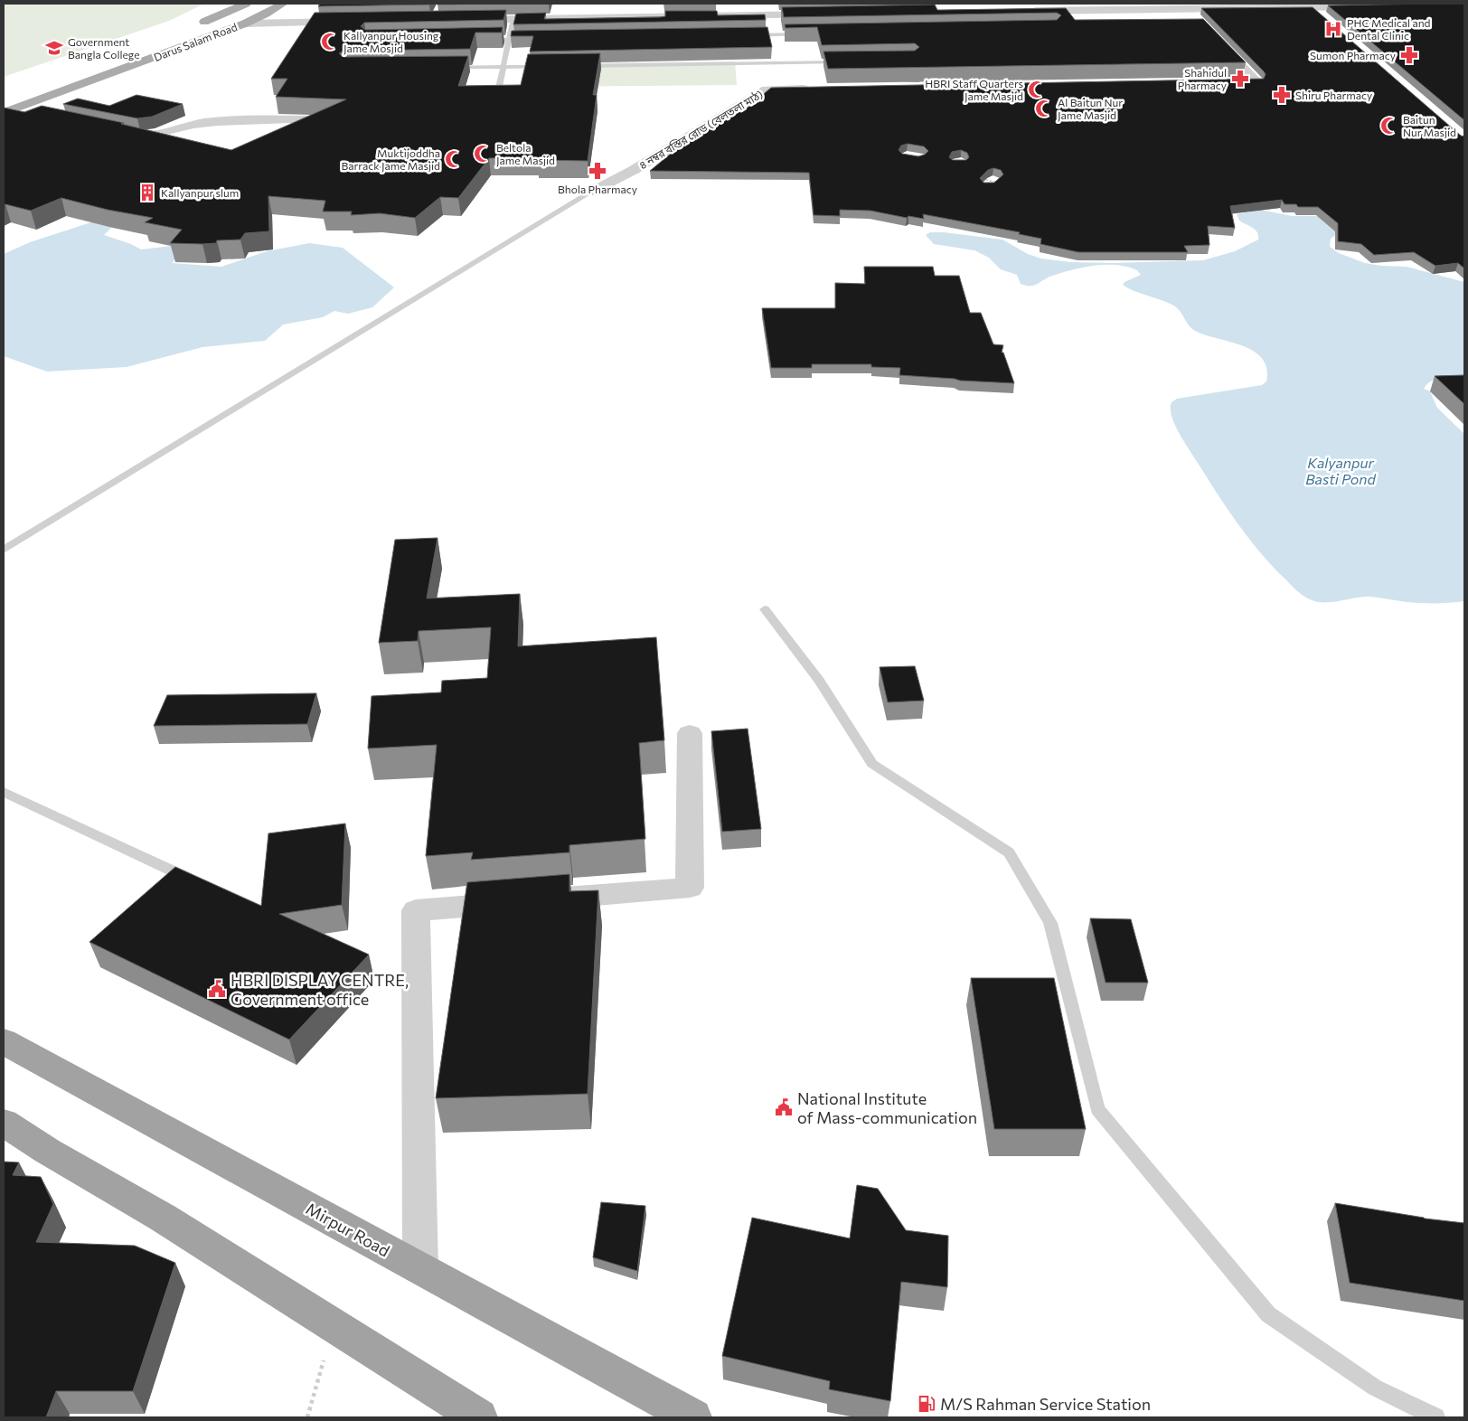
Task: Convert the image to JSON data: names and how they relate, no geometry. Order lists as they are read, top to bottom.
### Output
{
  "streets": {
    "highway": ["Mirpur Road"],
    "main road": ["Darus Salam Road"],
    "street": ["৪ নম্বর বস্তির রোড (বেলতলা মাঠ)"]
  },
  "water": ["Kalyanpur Basti Pond"],
  "places": {
    "hospital": ["PHC Medical and Dental Clinic"],
    "mosque": [
      "Kallyanpur Housing Jame Mosjid",
      "HBRI Staff Quarters Jame Masjid",
      "Al Baitun Nur Jame Masjid",
      "Baitun Nur Masjid",
      "Beltola Jame Masjid",
      "Muktijoddha Barrack Jame Masjid"
    ],
    "school or university": ["Government Bangla College"],
    "pharmacy": [
      "Sumon Pharmacy",
      "Shahidul Pharmacy",
      "Shiru Pharmacy",
      "Bhola Pharmacy"
    ],
    "building": ["Kallyanpur slum"],
    "public building": ["HBRI DISPLAY CENTRE, Government office", "National Institute of Mass-communication"],
    "fuel station": ["M/S Rahman Service Station"]
  }
}
